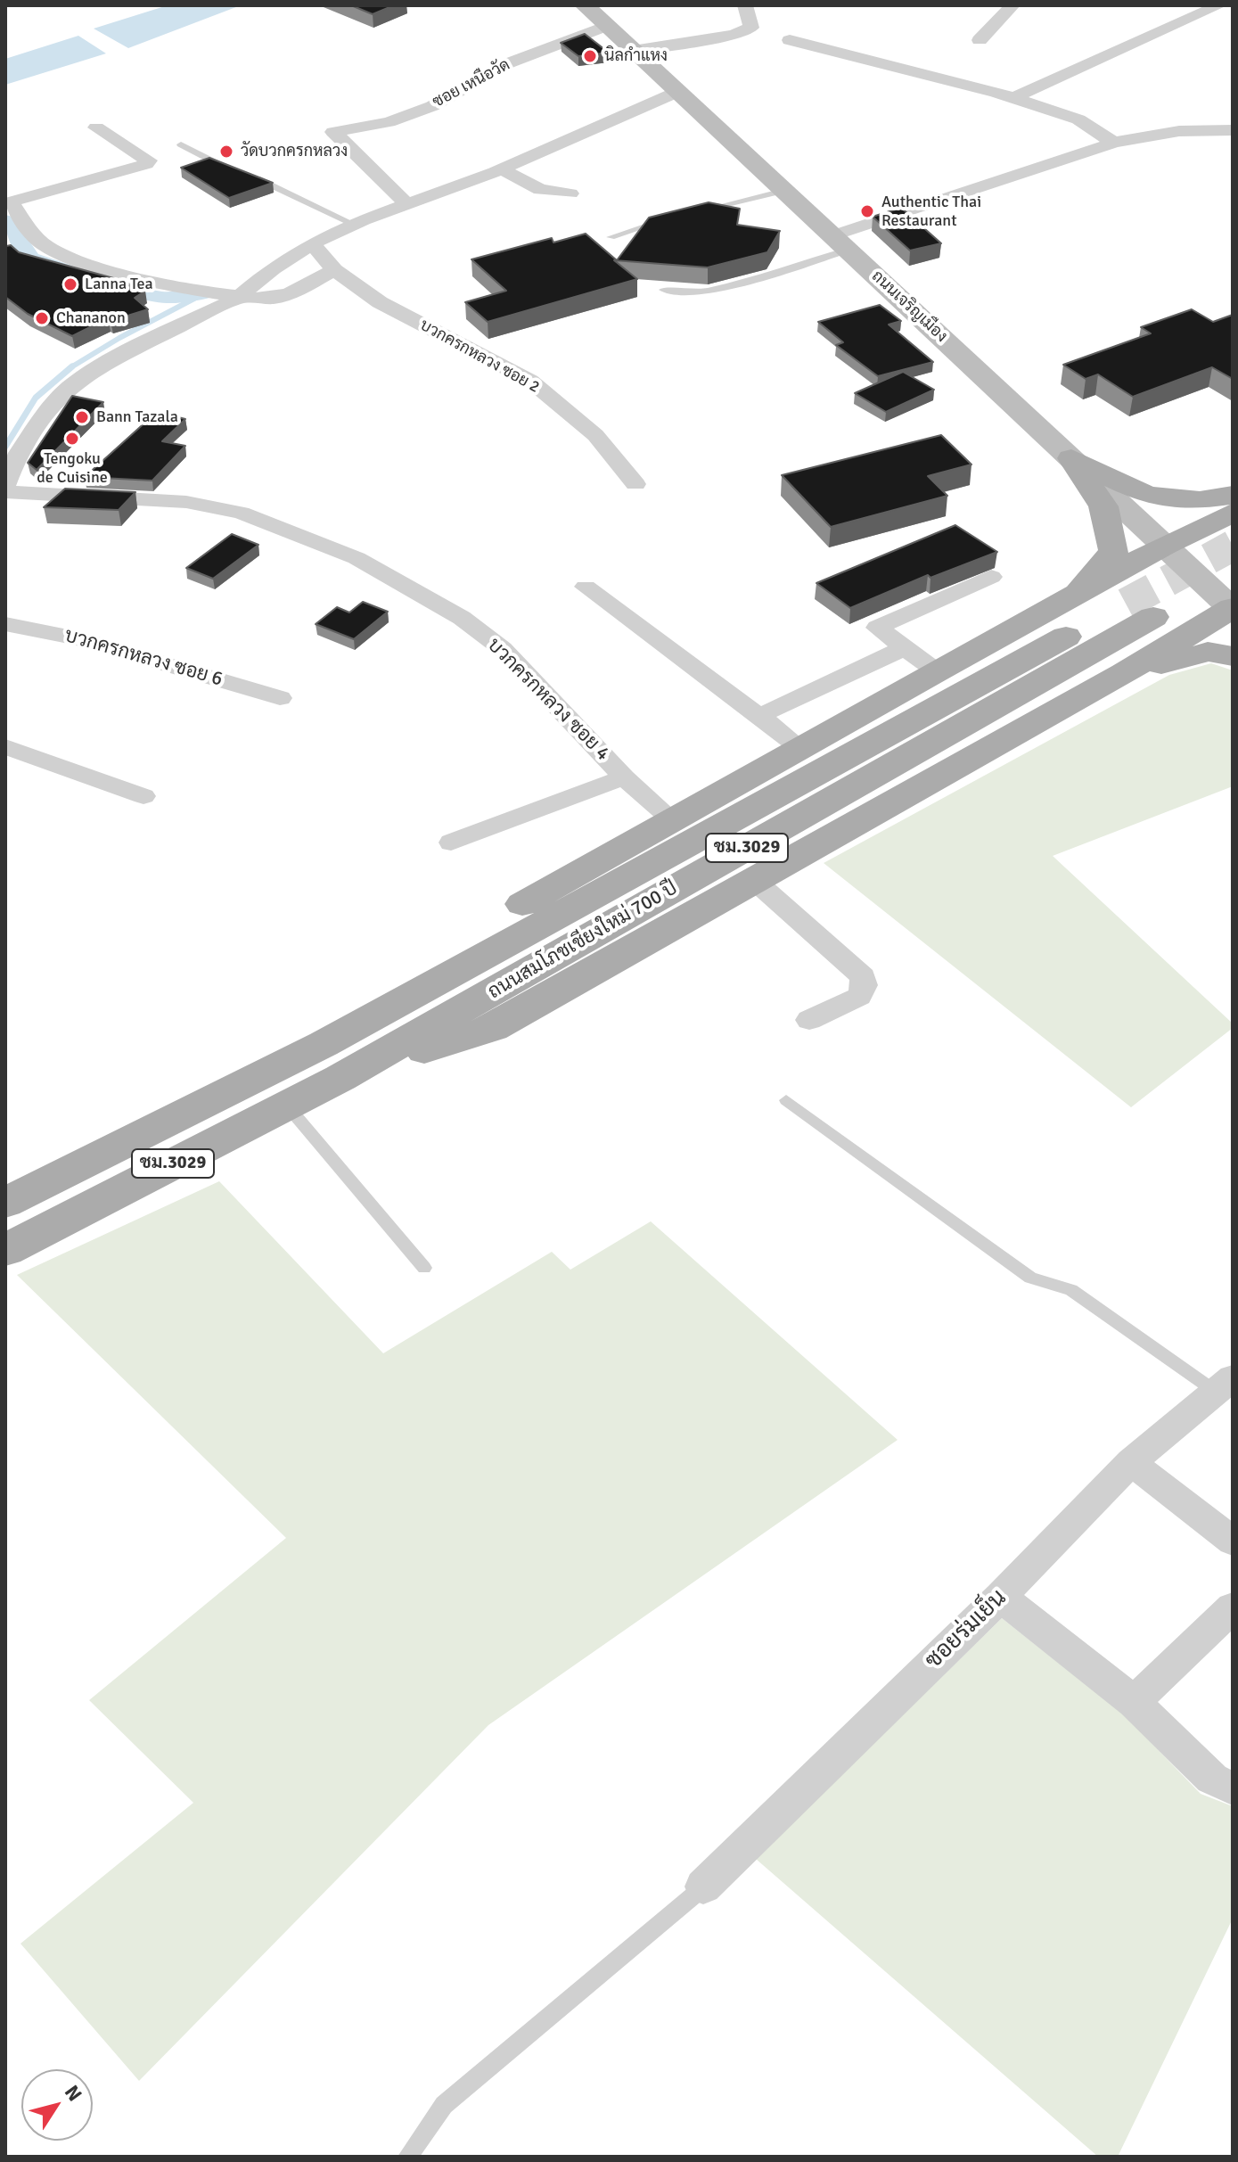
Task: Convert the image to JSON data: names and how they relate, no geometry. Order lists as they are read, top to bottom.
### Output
{
  "streets": {
    "main road": ["ถนนเจริญเมือง", "ชม.3029", "ถนนสมโภชเชียงใหม่ 700 ปี"],
    "street": [
      "ซอย เหนือวัด",
      "บวกครกหลวง ซอย 2",
      "บวกครกหลวง ซอย 6",
      "บวกครกหลวง ซอย 4",
      "ซอยร่มเย็น"
    ]
  },
  "crossings": [
    ["ซอย เหนือวัด", "ถนนเจริญเมือง"]
  ],
  "places": [
    "นิลกําแหง",
    "วัดบวกครกหลวง",
    "Authentic Thai Restaurant",
    "Lanna Tea",
    "Chananon",
    "Bann Tazala",
    "Tengoku de Cuisine"
  ],
  "north": "top right"
}
